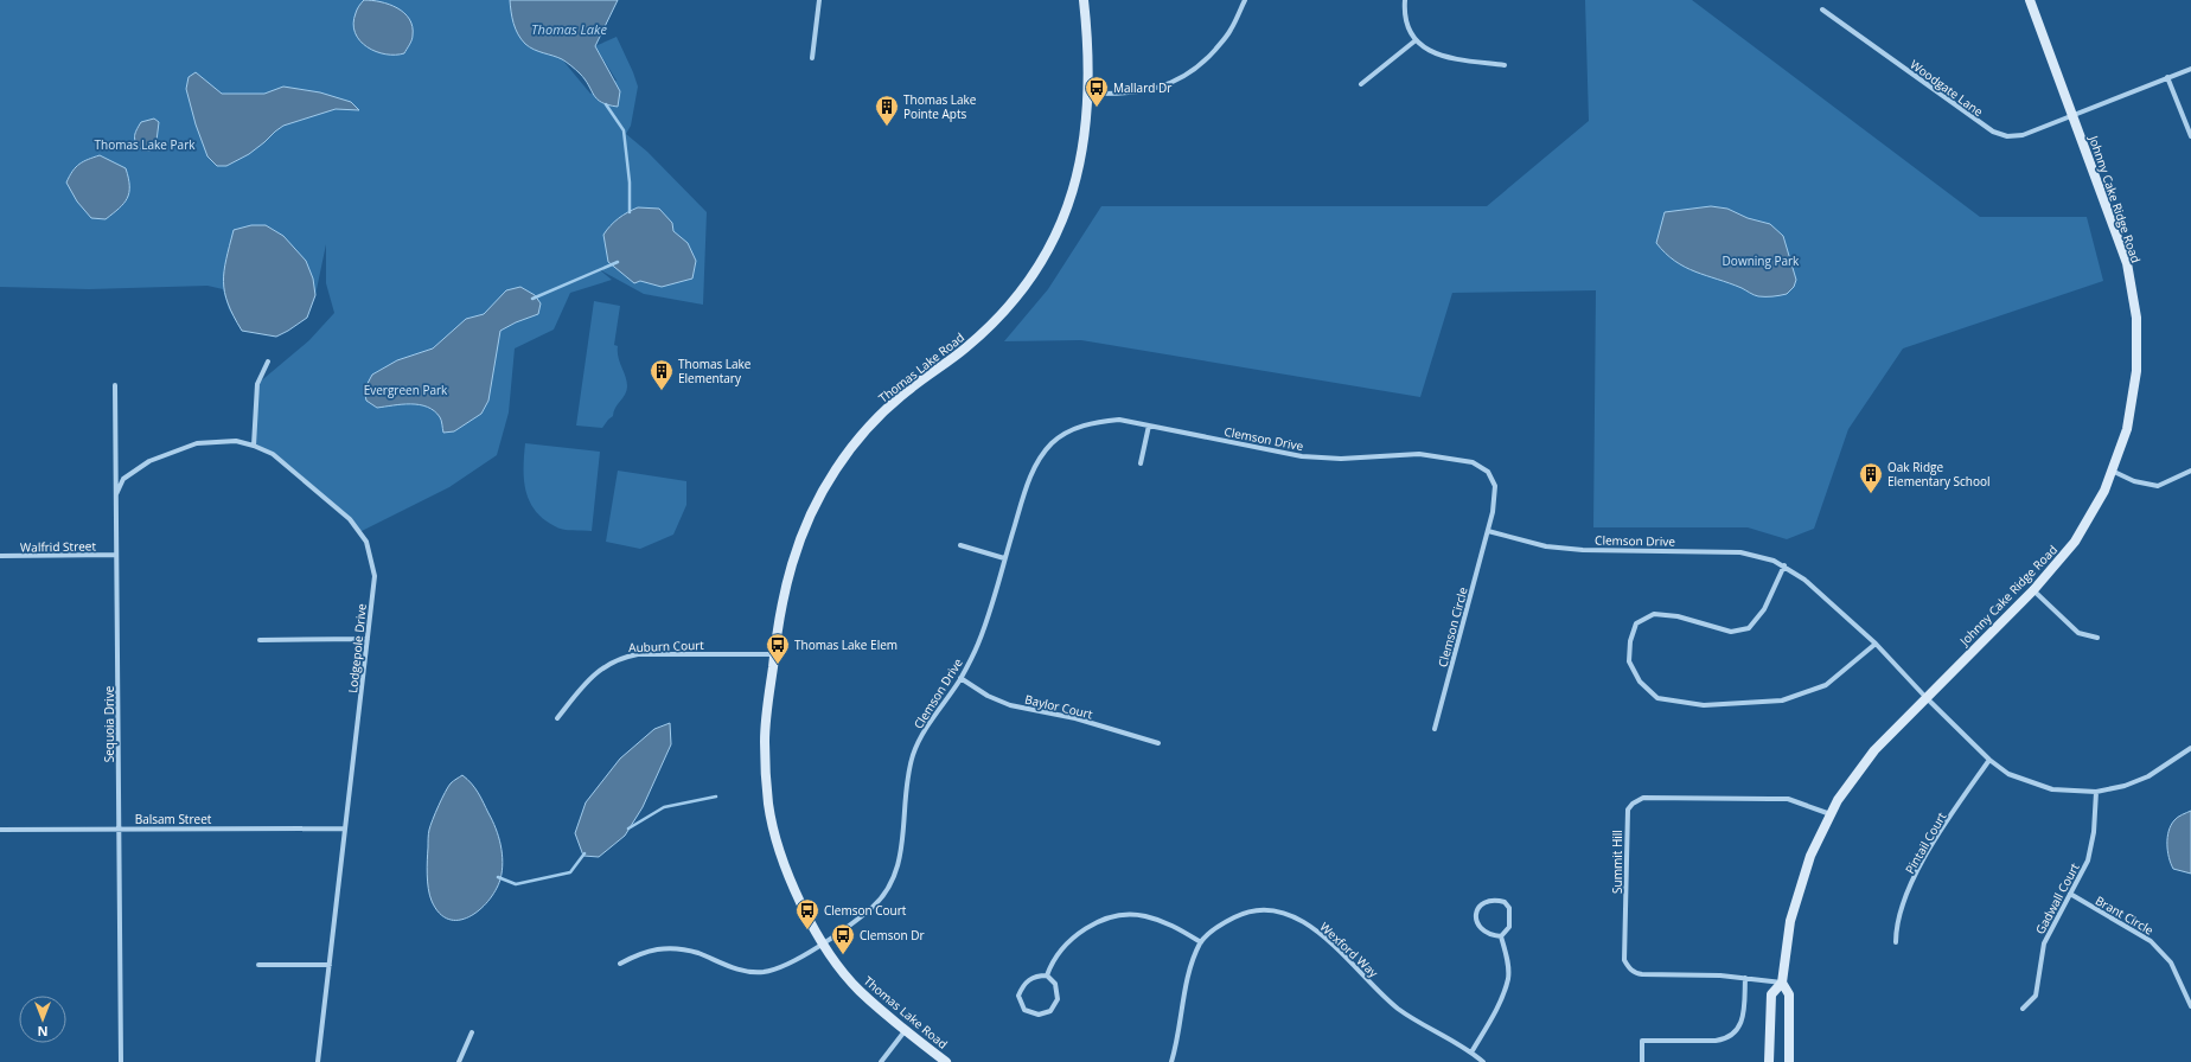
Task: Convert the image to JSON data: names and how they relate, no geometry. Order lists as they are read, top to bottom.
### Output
{
  "streets": {
    "street": [
      "Woodgate Lane",
      "Johnny Cake Ridge Road",
      "Thomas Lake Road",
      "Clemson Drive",
      "Walfrid Street",
      "Clemson Circle",
      "Auburn Court",
      "Lodgepole Drive",
      "Baylor Court",
      "Sequoia Drive",
      "Balsam Street",
      "Pintail Court",
      "Summit Hill",
      "Gadwall Court",
      "Brant Circle",
      "Wexford Way"
    ]
  },
  "crossings": [
    ["Woodgate Lane", "Johnny Cake Ridge Road"],
    ["Johnny Cake Ridge Road", "Clemson Drive"],
    ["Johnny Cake Ridge Road", "Summit Hill"],
    ["Thomas Lake Road", "Clemson Drive"],
    ["Thomas Lake Road", "Auburn Court"],
    ["Clemson Drive", "Clemson Circle"],
    ["Clemson Drive", "Baylor Court"],
    ["Clemson Drive", "Pintail Court"],
    ["Clemson Drive", "Gadwall Court"],
    ["Walfrid Street", "Sequoia Drive"],
    ["Lodgepole Drive", "Sequoia Drive"],
    ["Lodgepole Drive", "Balsam Street"],
    ["Sequoia Drive", "Balsam Street"],
    ["Gadwall Court", "Brant Circle"]
  ],
  "water": ["Thomas Lake"],
  "parks": ["Thomas Lake Park", "Downing Park", "Evergreen Park"],
  "places": {
    "bus stop": [
      "Mallard Dr",
      "Thomas Lake Elem",
      "Clemson Court",
      "Clemson Dr"
    ],
    "building": ["Thomas Lake Pointe Apts", "Thomas Lake Elementary", "Oak Ridge Elementary School"]
  },
  "north": "bottom"
}
